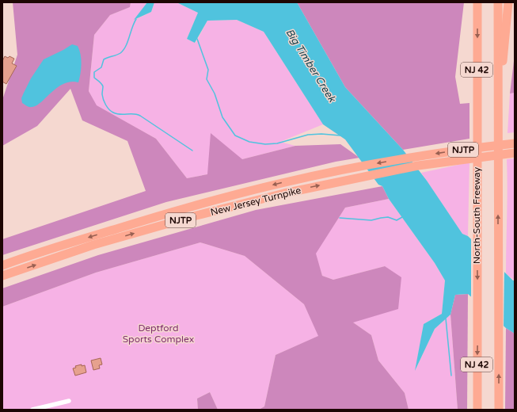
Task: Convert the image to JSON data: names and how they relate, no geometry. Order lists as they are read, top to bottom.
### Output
{
  "streets": {
    "highway": [
      "NJ 42",
      "NJTP",
      "New Jersey Turnpike",
      "North-South Freeway"
    ]
  },
  "water": ["Big Timber Creek"],
  "parks": ["Deptford Sports Complex"]
}
